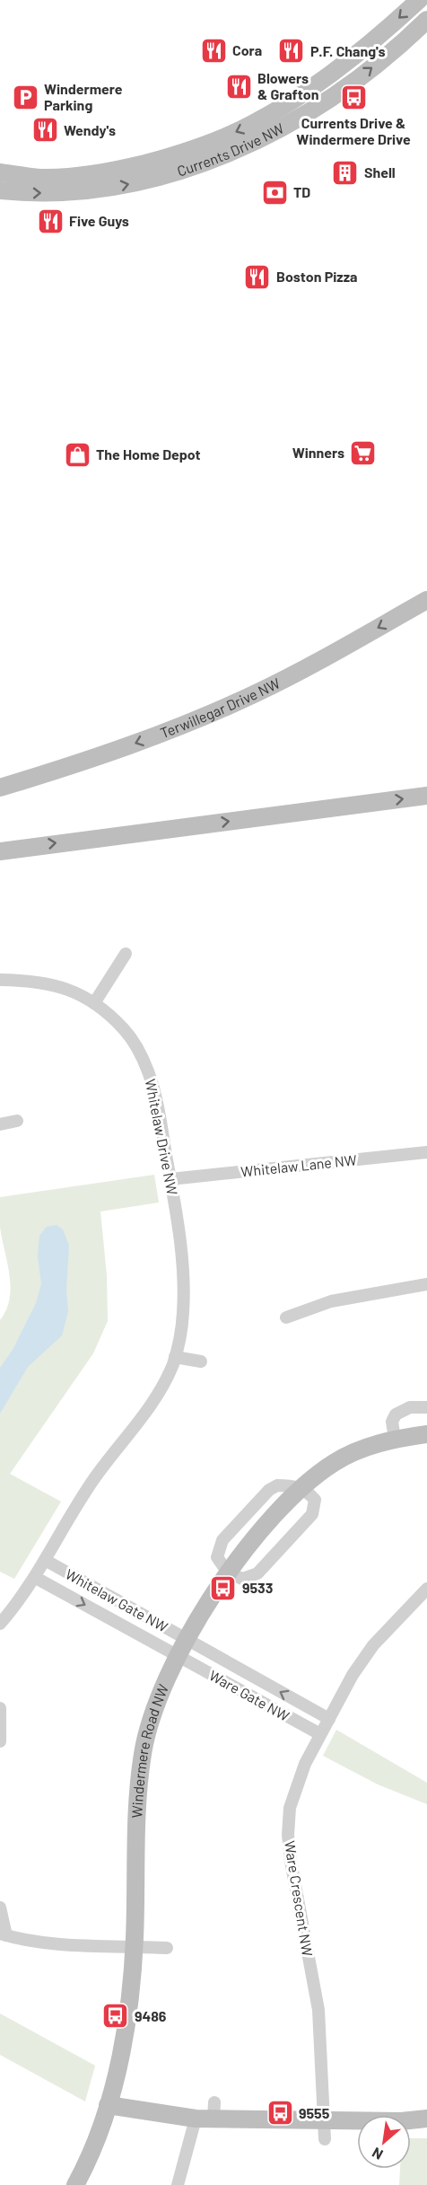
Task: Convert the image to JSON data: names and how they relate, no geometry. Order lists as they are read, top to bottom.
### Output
{
  "streets": {
    "street": [
      "Currents Drive NW",
      "Terwillegar Drive NW",
      "Whitelaw Drive NW",
      "Whitelaw Lane NW",
      "Whitelaw Gate NW",
      "Ware Gate NW",
      "Windermere Road NW",
      "Ware Crescent NW"
    ]
  },
  "crossings": [
    ["Whitelaw Drive NW", "Whitelaw Lane NW"],
    ["Whitelaw Drive NW", "Whitelaw Gate NW"],
    ["Whitelaw Gate NW", "Ware Gate NW"],
    ["Whitelaw Gate NW", "Windermere Road NW"],
    ["Ware Gate NW", "Windermere Road NW"],
    ["Ware Gate NW", "Ware Crescent NW"]
  ],
  "places": {
    "restaurant": [
      "Cora",
      "P.F. Chang's",
      "Blowers & Grafton",
      "Wendy's",
      "Five Guys",
      "Boston Pizza"
    ],
    "parking": ["Windermere Parking"],
    "bus stop": [
      "Currents Drive & Windermere Drive",
      "9533",
      "9486",
      "9555"
    ],
    "building": ["Shell"],
    "bank": ["TD"],
    "supermarket": ["Winners"],
    "shop": ["The Home Depot"]
  },
  "north": "bottom left"
}
